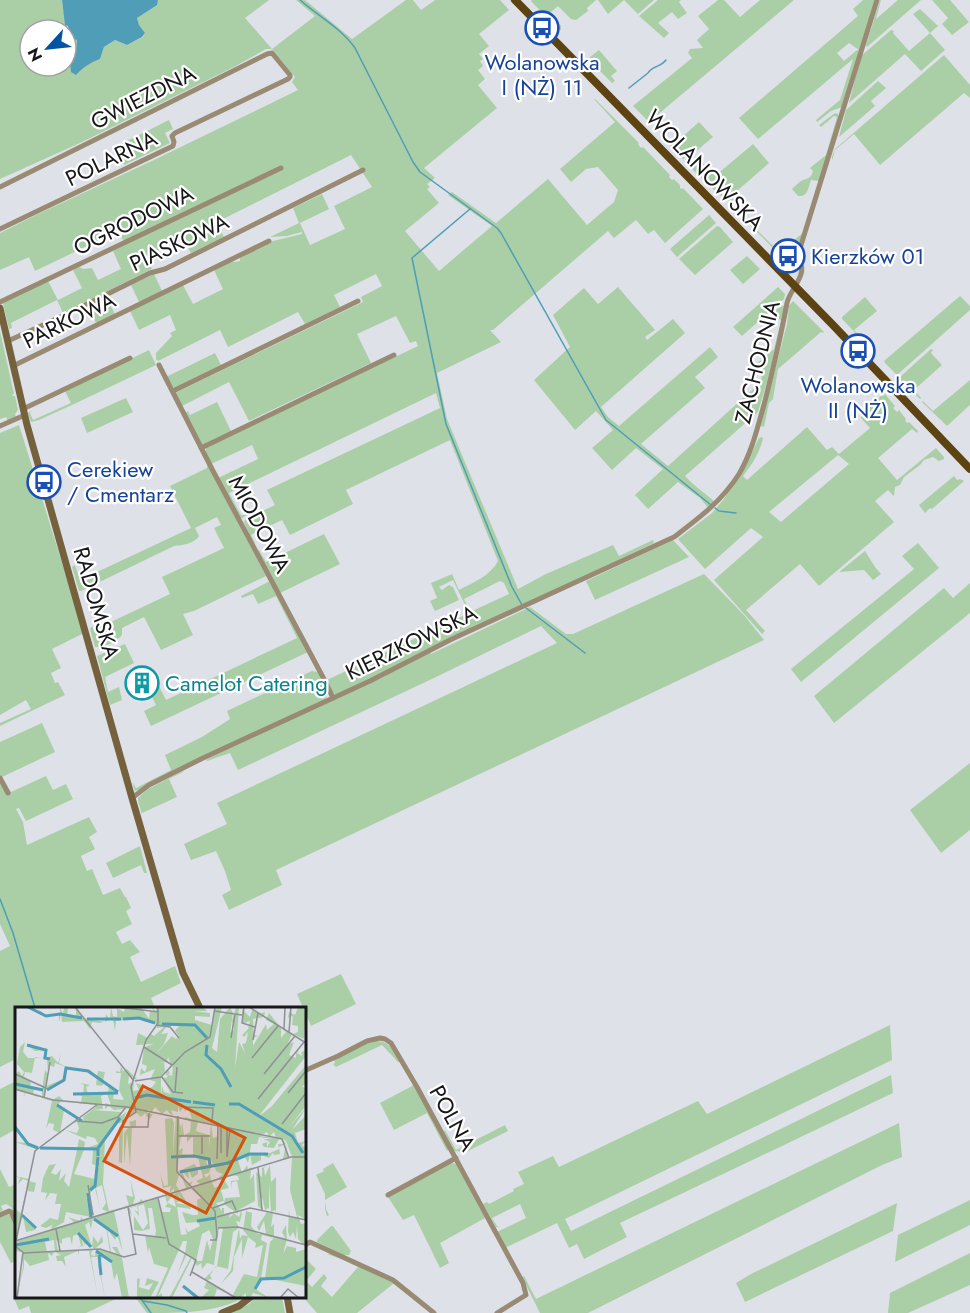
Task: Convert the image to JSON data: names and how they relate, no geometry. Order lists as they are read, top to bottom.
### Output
{
  "streets": {
    "main road": ["WOLANOWSKA"],
    "street": [
      "GWIEZDNA",
      "POLARNA",
      "OGRODOWA",
      "PIASKOWA",
      "PARKOWA",
      "ZACHODNIA",
      "MIODOWA",
      "RADOMSKA",
      "KIERZKOWSKA",
      "POLNA"
    ]
  },
  "crossings": [
    ["GWIEZDNA", "POLARNA"],
    ["WOLANOWSKA", "ZACHODNIA"],
    ["PIASKOWA", "RADOMSKA"],
    ["PARKOWA", "RADOMSKA"],
    ["ZACHODNIA", "KIERZKOWSKA"],
    ["MIODOWA", "KIERZKOWSKA"],
    ["RADOMSKA", "KIERZKOWSKA"]
  ],
  "places": {
    "bus stop": [
      "Wolanowska I (NŻ) 11",
      "Kierzków 01",
      "Wolanowska II (NŻ)",
      "Cerekiew / Cmentarz"
    ],
    "building": ["Camelot Catering"]
  },
  "north": "bottom left"
}
